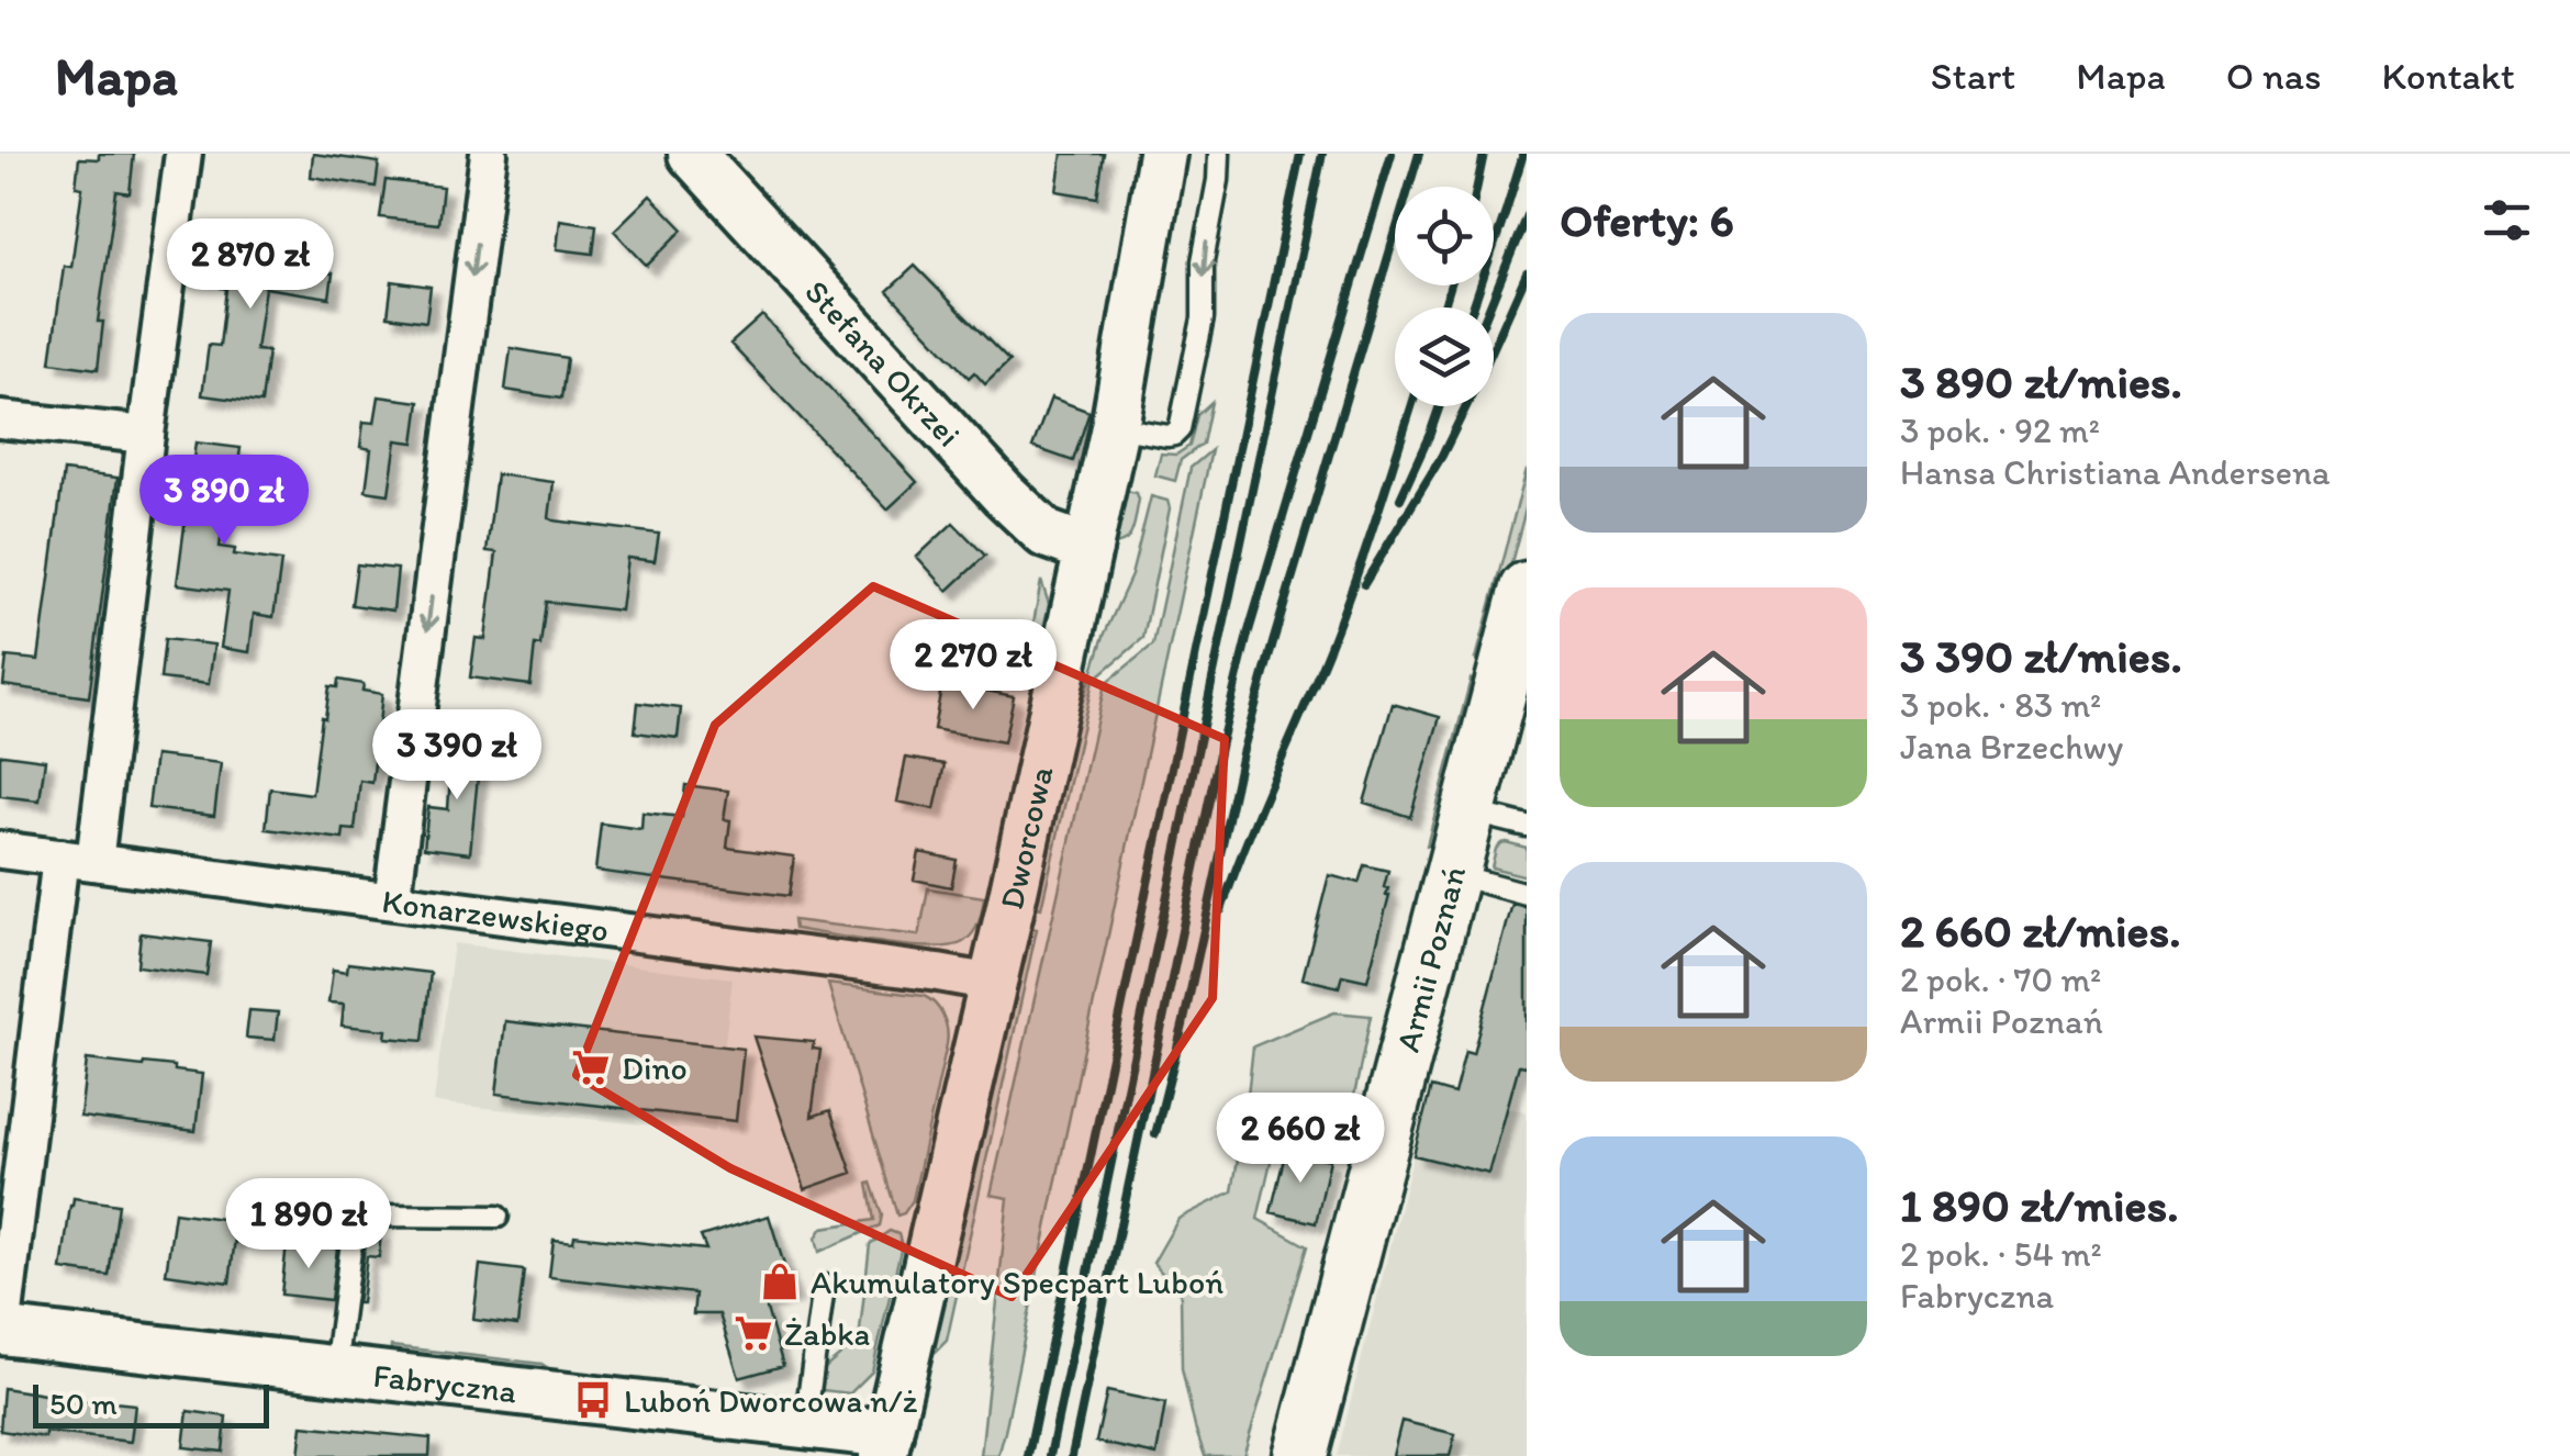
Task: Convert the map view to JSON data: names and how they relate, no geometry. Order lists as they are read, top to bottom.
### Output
{
  "streets": {
    "main road": ["Armii Poznań"],
    "street": [
      "Stefana Okrzei",
      "Dworcowa",
      "Konarzewskiego",
      "Fabryczna"
    ]
  },
  "crossings": [
    ["Stefana Okrzei", "Dworcowa"],
    ["Dworcowa", "Konarzewskiego"],
    ["Dworcowa", "Fabryczna"]
  ],
  "places": {
    "supermarket": ["Dino", "Żabka"],
    "shop": ["Akumulatory Specpart Luboń"],
    "bus stop": ["Luboń Dworcowa n/ż"]
  },
  "scale_bar": "50 m",
  "page": {
    "header": "Mapa",
    "nav": [
      "Start",
      "Mapa",
      "O nas",
      "Kontakt"
    ],
    "heading": "Oferty: 6",
    "price": [
      "2 870 zł",
      "3 890 zł",
      "2 270 zł",
      "3 390 zł",
      "2 660 zł",
      "1 890 zł"
    ],
    "list": [
      {
        "name": "3 890 zł/mies.",
        "note": "3 pok. · 92 m² · Hansa Christiana Andersena"
      },
      {
        "name": "3 390 zł/mies.",
        "note": "3 pok. · 83 m² · Jana Brzechwy"
      },
      {
        "name": "2 660 zł/mies.",
        "note": "2 pok. · 70 m² · Armii Poznań"
      },
      {
        "name": "1 890 zł/mies.",
        "note": "2 pok. · 54 m² · Fabryczna"
      }
    ],
    "scale": "50 m"
  }
}
